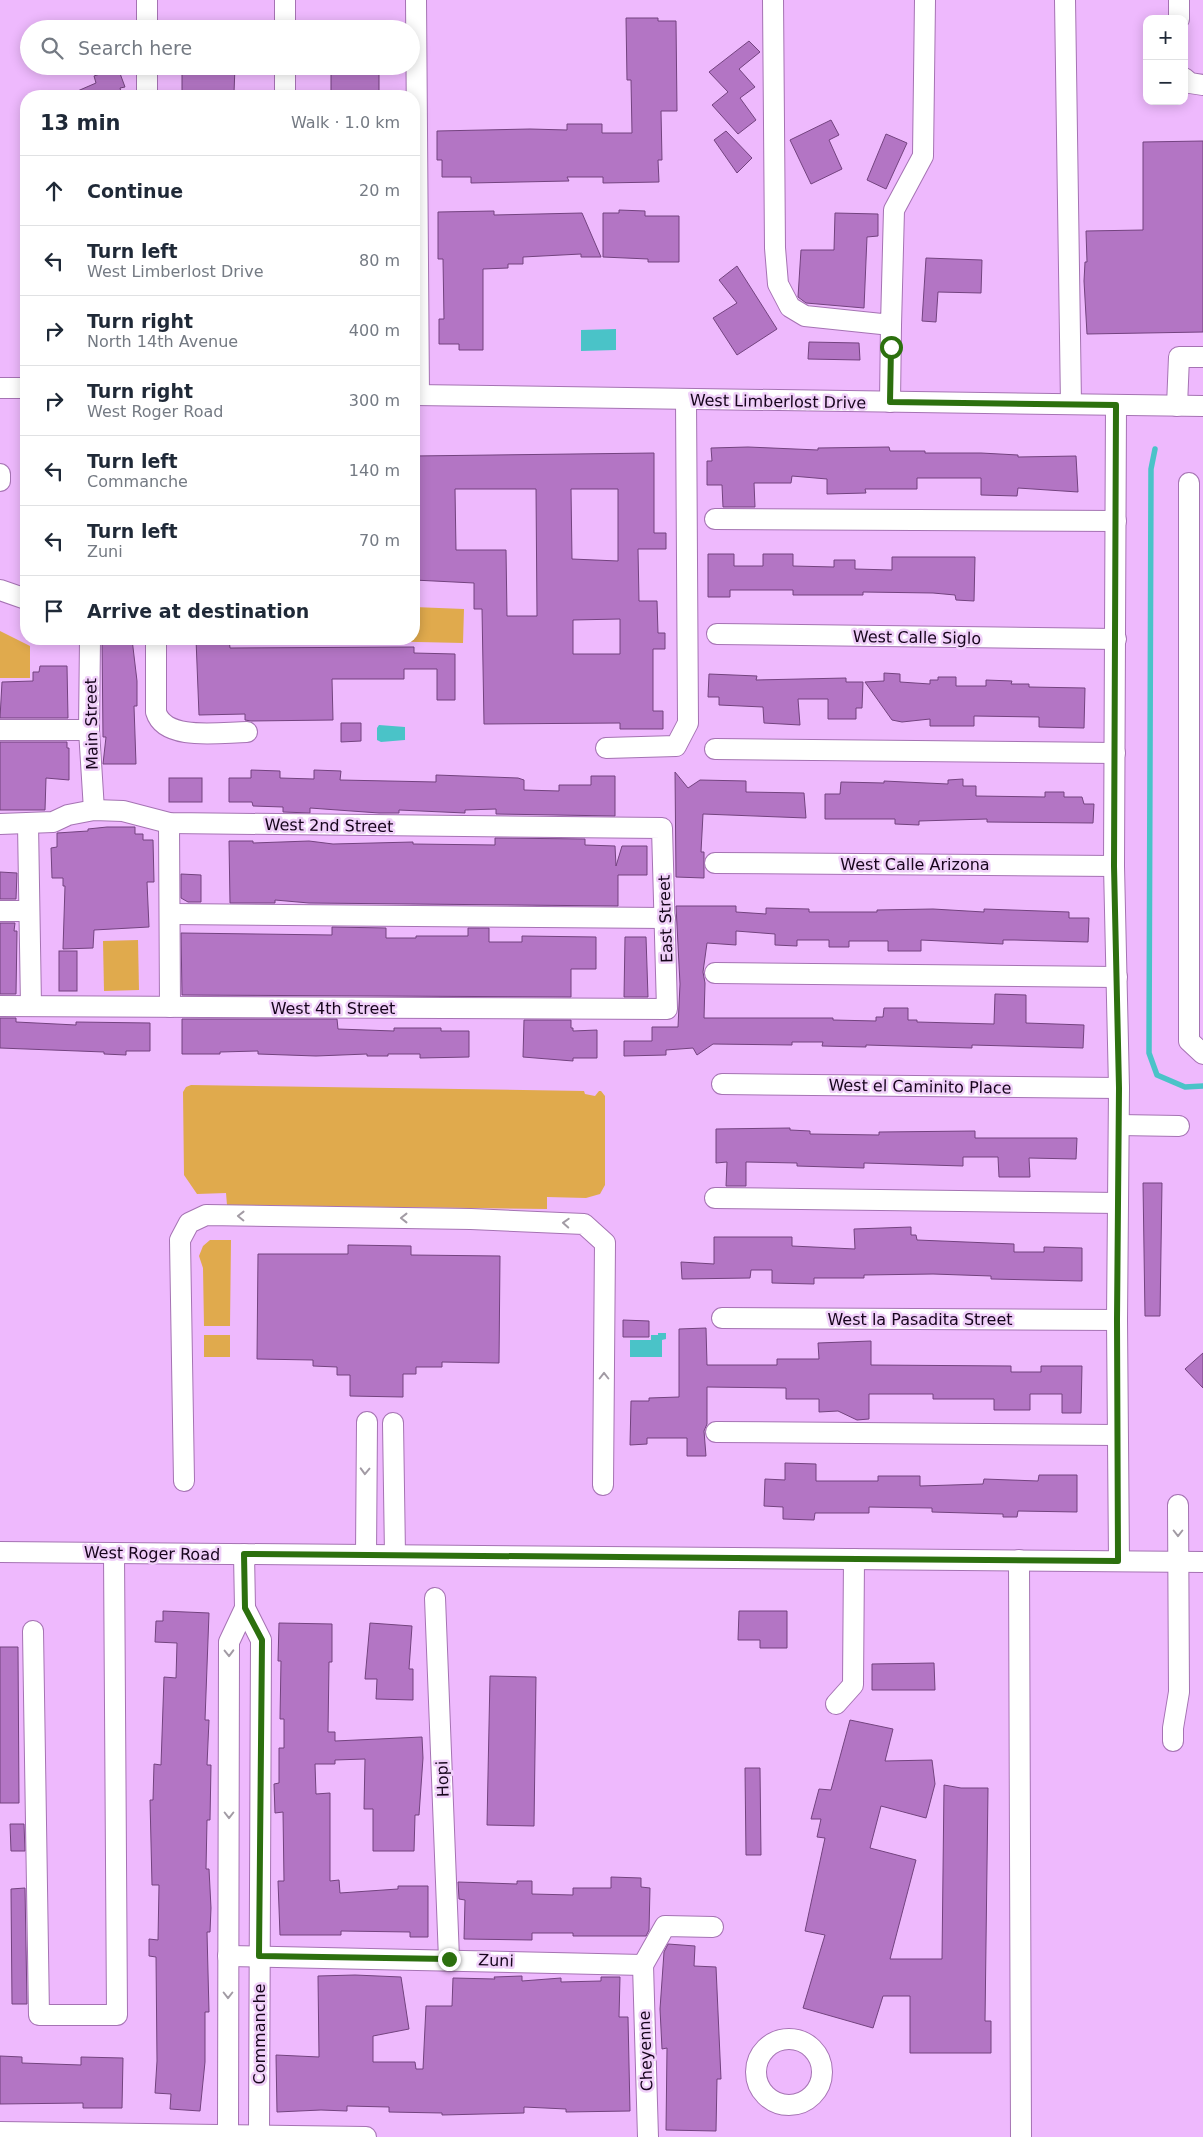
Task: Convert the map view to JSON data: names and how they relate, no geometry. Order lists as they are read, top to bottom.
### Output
{
  "streets": {
    "street": [
      "West Limberlost Drive",
      "West Calle Siglo",
      "Main Street",
      "West 2nd Street",
      "West Calle Arizona",
      "East Street",
      "West 4th Street",
      "West el Caminito Place",
      "West la Pasadita Street",
      "West Roger Road",
      "Hopi",
      "Zuni",
      "Commanche",
      "Cheyenne"
    ]
  },
  "crossings": [
    ["Main Street", "West 2nd Street"],
    ["West 2nd Street", "East Street"],
    ["East Street", "West 4th Street"],
    ["West Roger Road", "Commanche"],
    ["Hopi", "Zuni"],
    ["Zuni", "Commanche"],
    ["Zuni", "Cheyenne"]
  ],
  "page": {
    "map_buttons": ["+", "−"],
    "search": "Search here",
    "heading": ["13 min", "Walk · 1.0 km"],
    "list": [
      ["Continue", "20 m"],
      ["Turn left", "West Limberlost Drive", "80 m"],
      ["Turn right", "North 14th Avenue", "400 m"],
      ["Turn right", "West Roger Road", "300 m"],
      ["Turn left", "Commanche", "140 m"],
      ["Turn left", "Zuni", "70 m"],
      "Arrive at destination"
    ]
  }
}
